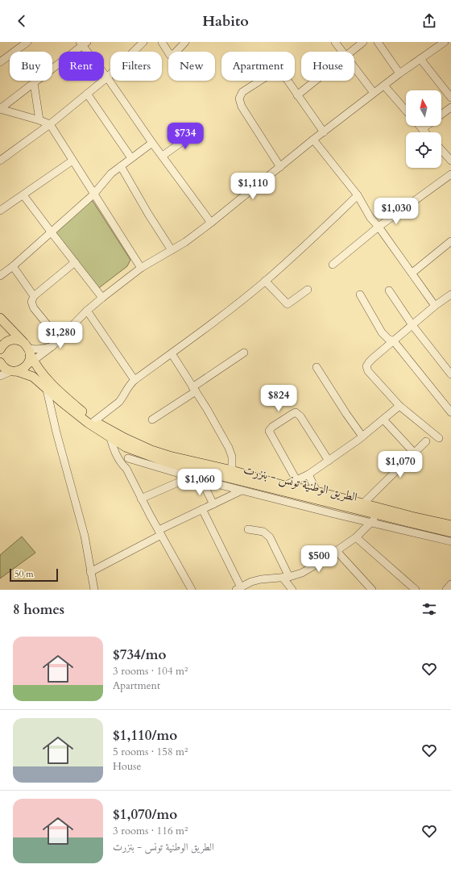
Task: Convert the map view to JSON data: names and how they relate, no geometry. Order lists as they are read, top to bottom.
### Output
{
  "streets": {
    "main road": ["الطريق الوطنية تونس - بنزرت"]
  },
  "scale_bar": "50 m",
  "north": "top",
  "page": {
    "header": "Habito",
    "chip": [
      "Buy",
      "Rent",
      "Filters",
      "New",
      "Apartment",
      "House"
    ],
    "price": [
      "$734",
      "$1,110",
      "$1,030",
      "$1,280",
      "$824",
      "$1,070",
      "$1,060",
      "$500"
    ],
    "scale": "50 m",
    "heading": "8 homes",
    "list": [
      {
        "name": "$734/mo",
        "note": "3 rooms · 104 m² · Apartment"
      },
      {
        "name": "$1,110/mo",
        "note": "5 rooms · 158 m² · House"
      },
      {
        "name": "$1,070/mo",
        "note": "3 rooms · 116 m² · الطريق الوطنية تونس - بنزرت"
      }
    ]
  }
}
